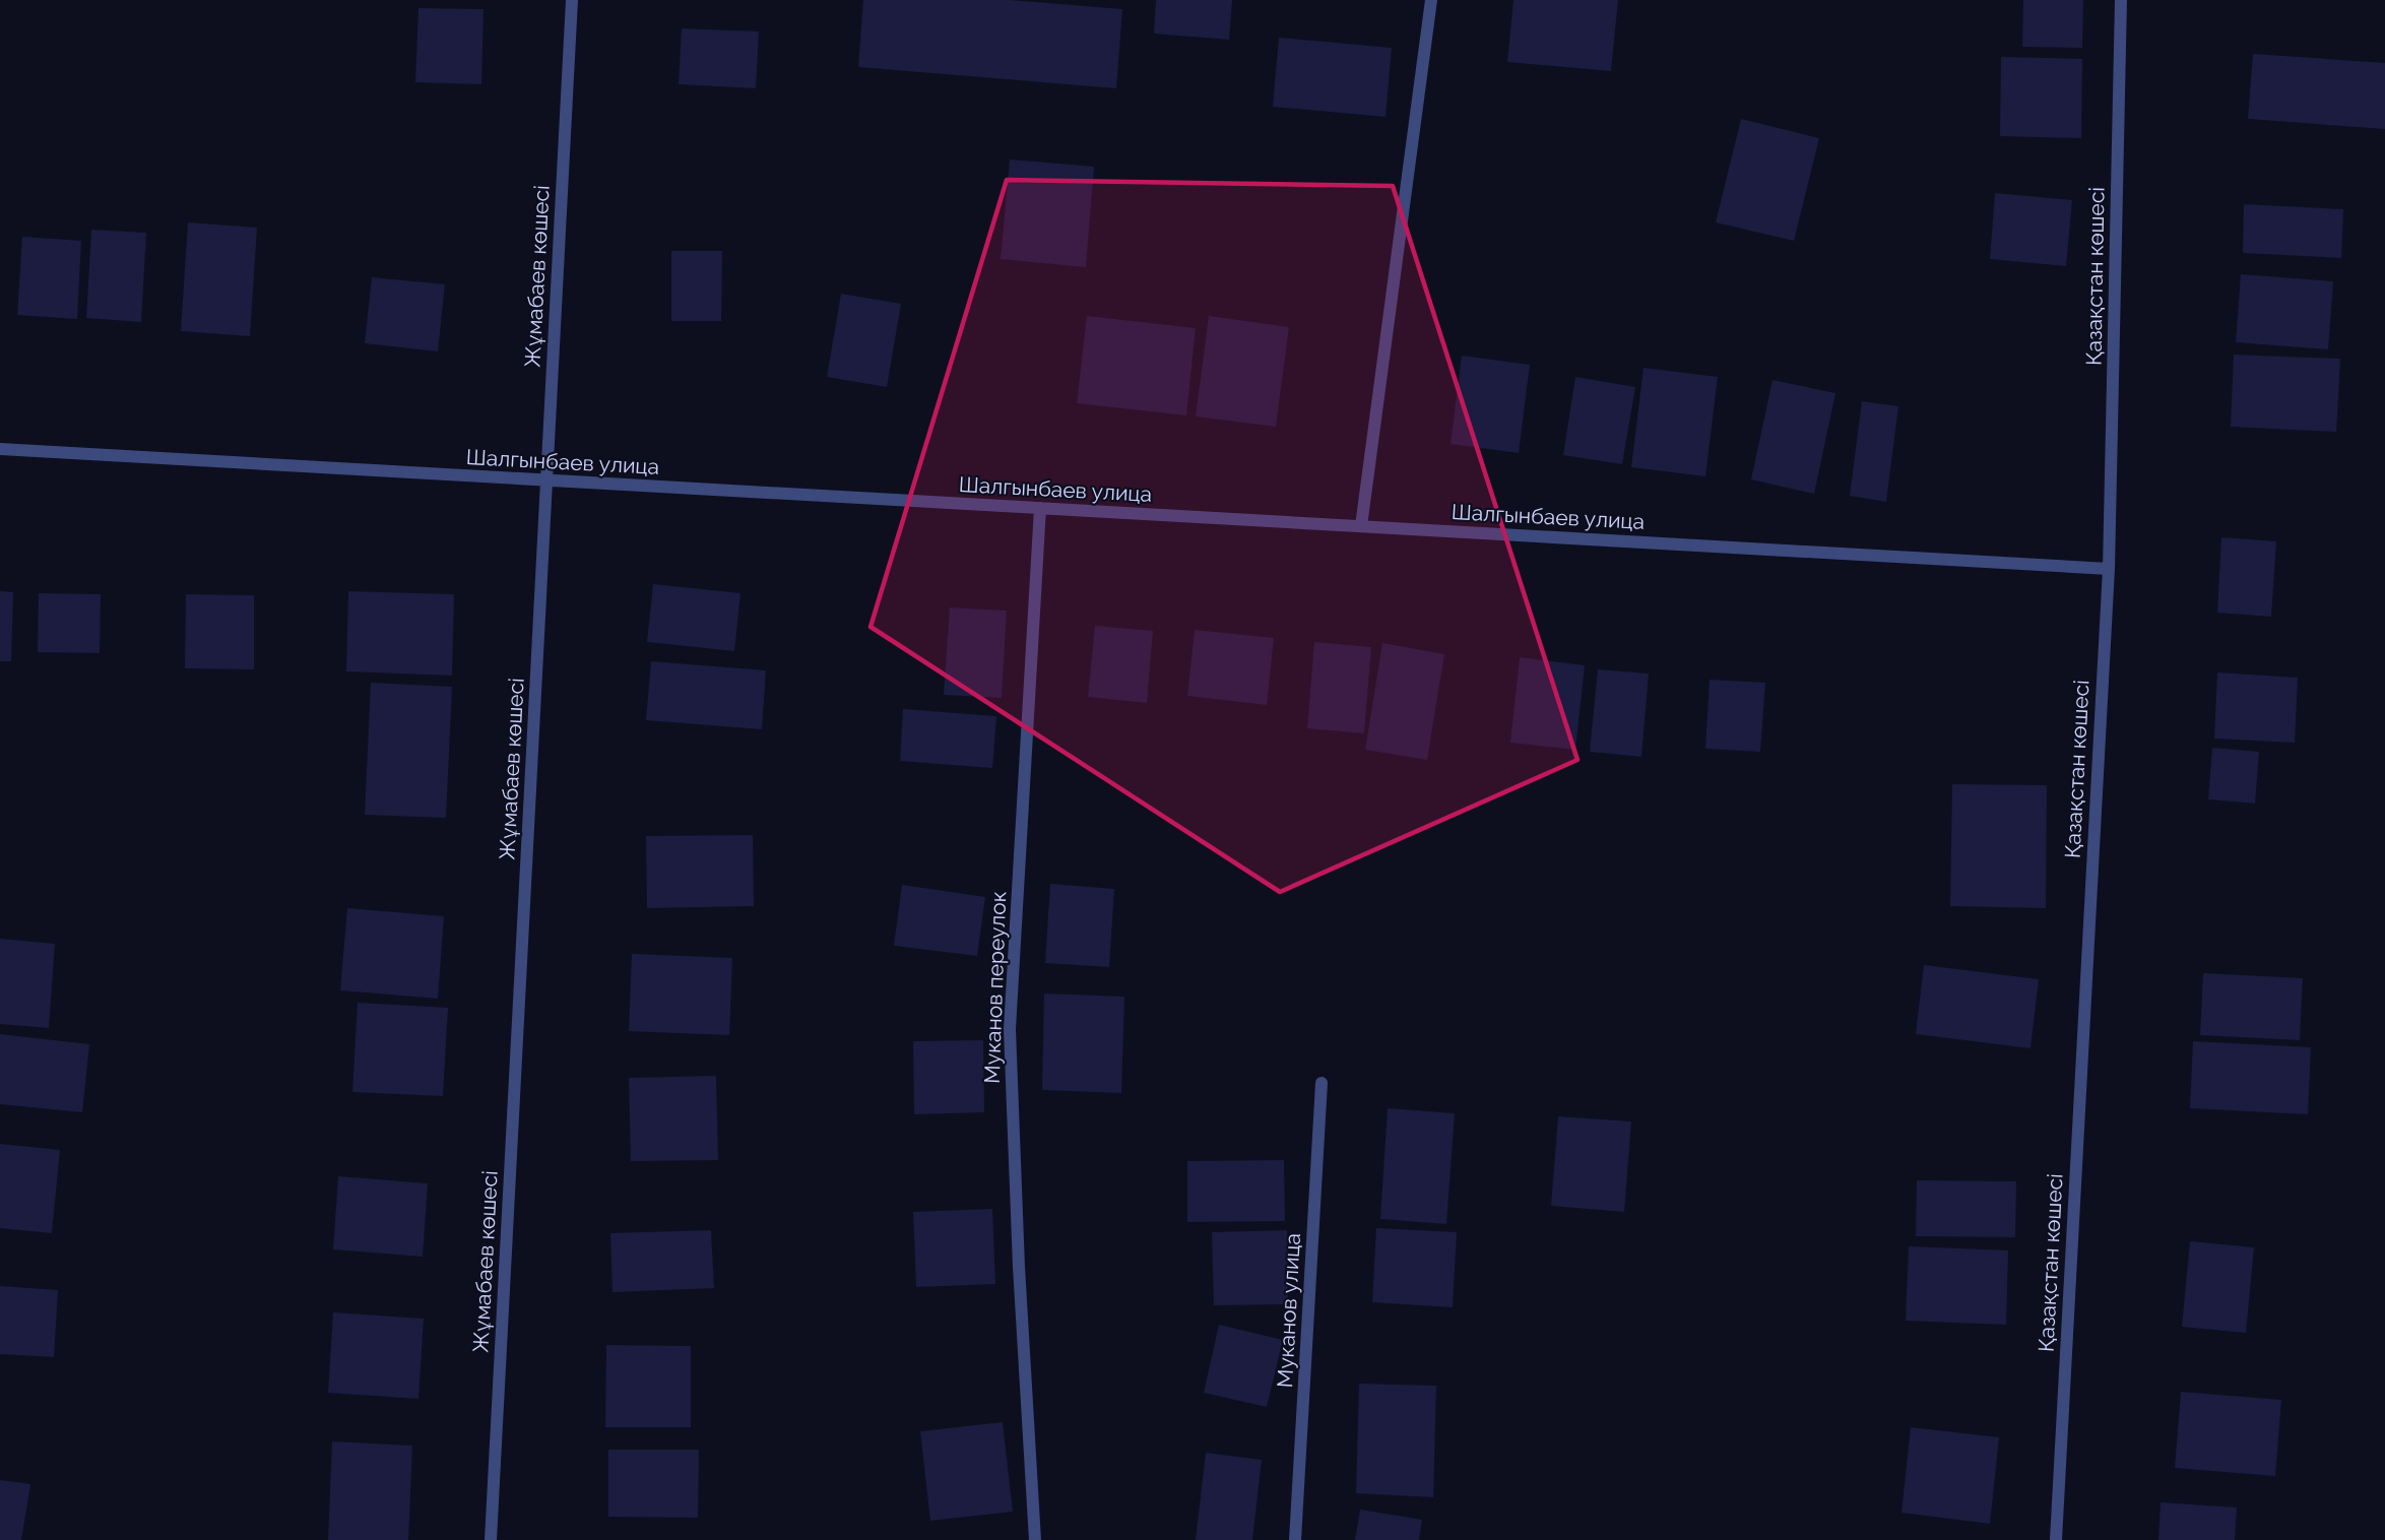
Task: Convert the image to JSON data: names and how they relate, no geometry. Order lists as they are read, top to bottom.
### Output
{
  "streets": {
    "street": [
      "Жұмабаев көшесі",
      "Қазақстан көшесі",
      "Шалгынбаев улица",
      "Муканов переулок",
      "Муканов улица"
    ]
  },
  "crossings": [
    ["Жұмабаев көшесі", "Шалгынбаев улица"],
    ["Қазақстан көшесі", "Шалгынбаев улица"],
    ["Шалгынбаев улица", "Муканов переулок"]
  ]
}
